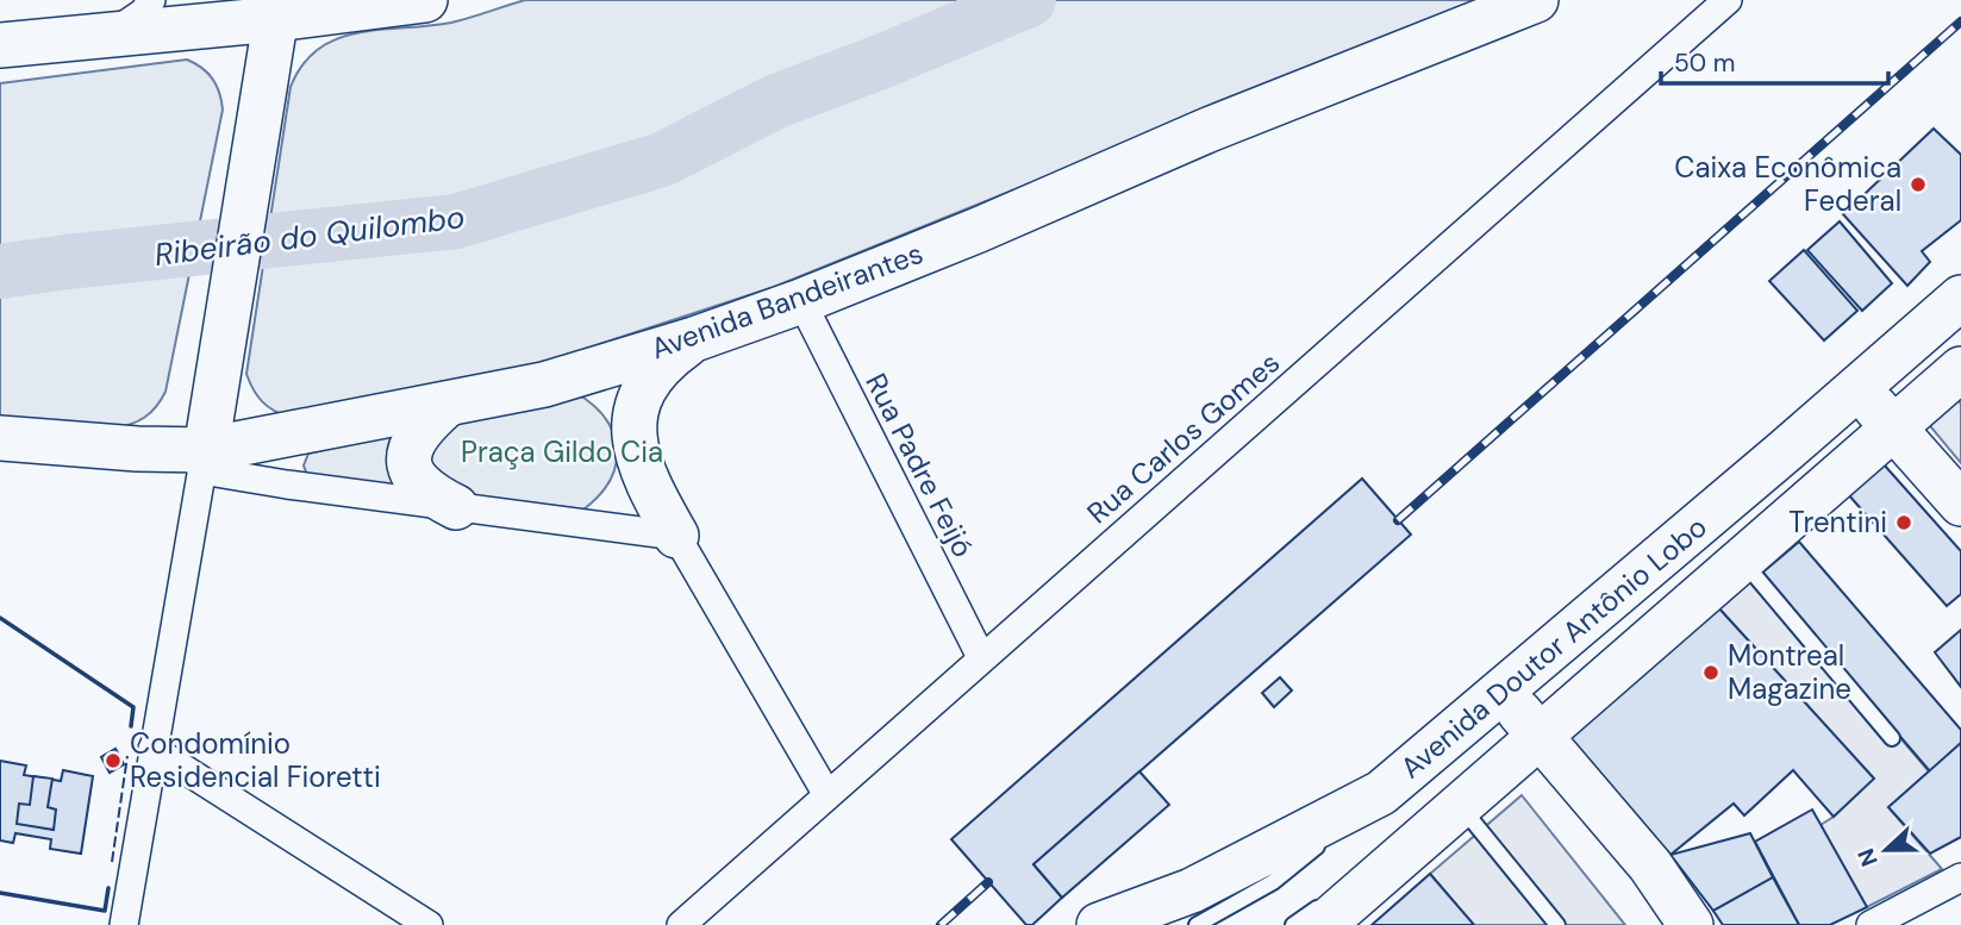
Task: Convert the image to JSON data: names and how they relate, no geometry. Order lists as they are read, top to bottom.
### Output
{
  "streets": {
    "main road": ["Avenida Bandeirantes", "Avenida Doutor Antônio Lobo"],
    "street": ["Rua Carlos Gomes", "Rua Padre Feijó"]
  },
  "crossings": [
    ["Avenida Bandeirantes", "Rua Padre Feijó"],
    ["Rua Carlos Gomes", "Rua Padre Feijó"]
  ],
  "water": ["Ribeirão do Quilombo"],
  "parks": ["Praça Gildo Cia"],
  "places": [
    "Caixa Econômica Federal",
    "Trentini",
    "Montreal Magazine",
    "Condomínio Residencial Fioretti"
  ],
  "scale_bar": "50 m",
  "north": "left"
}
